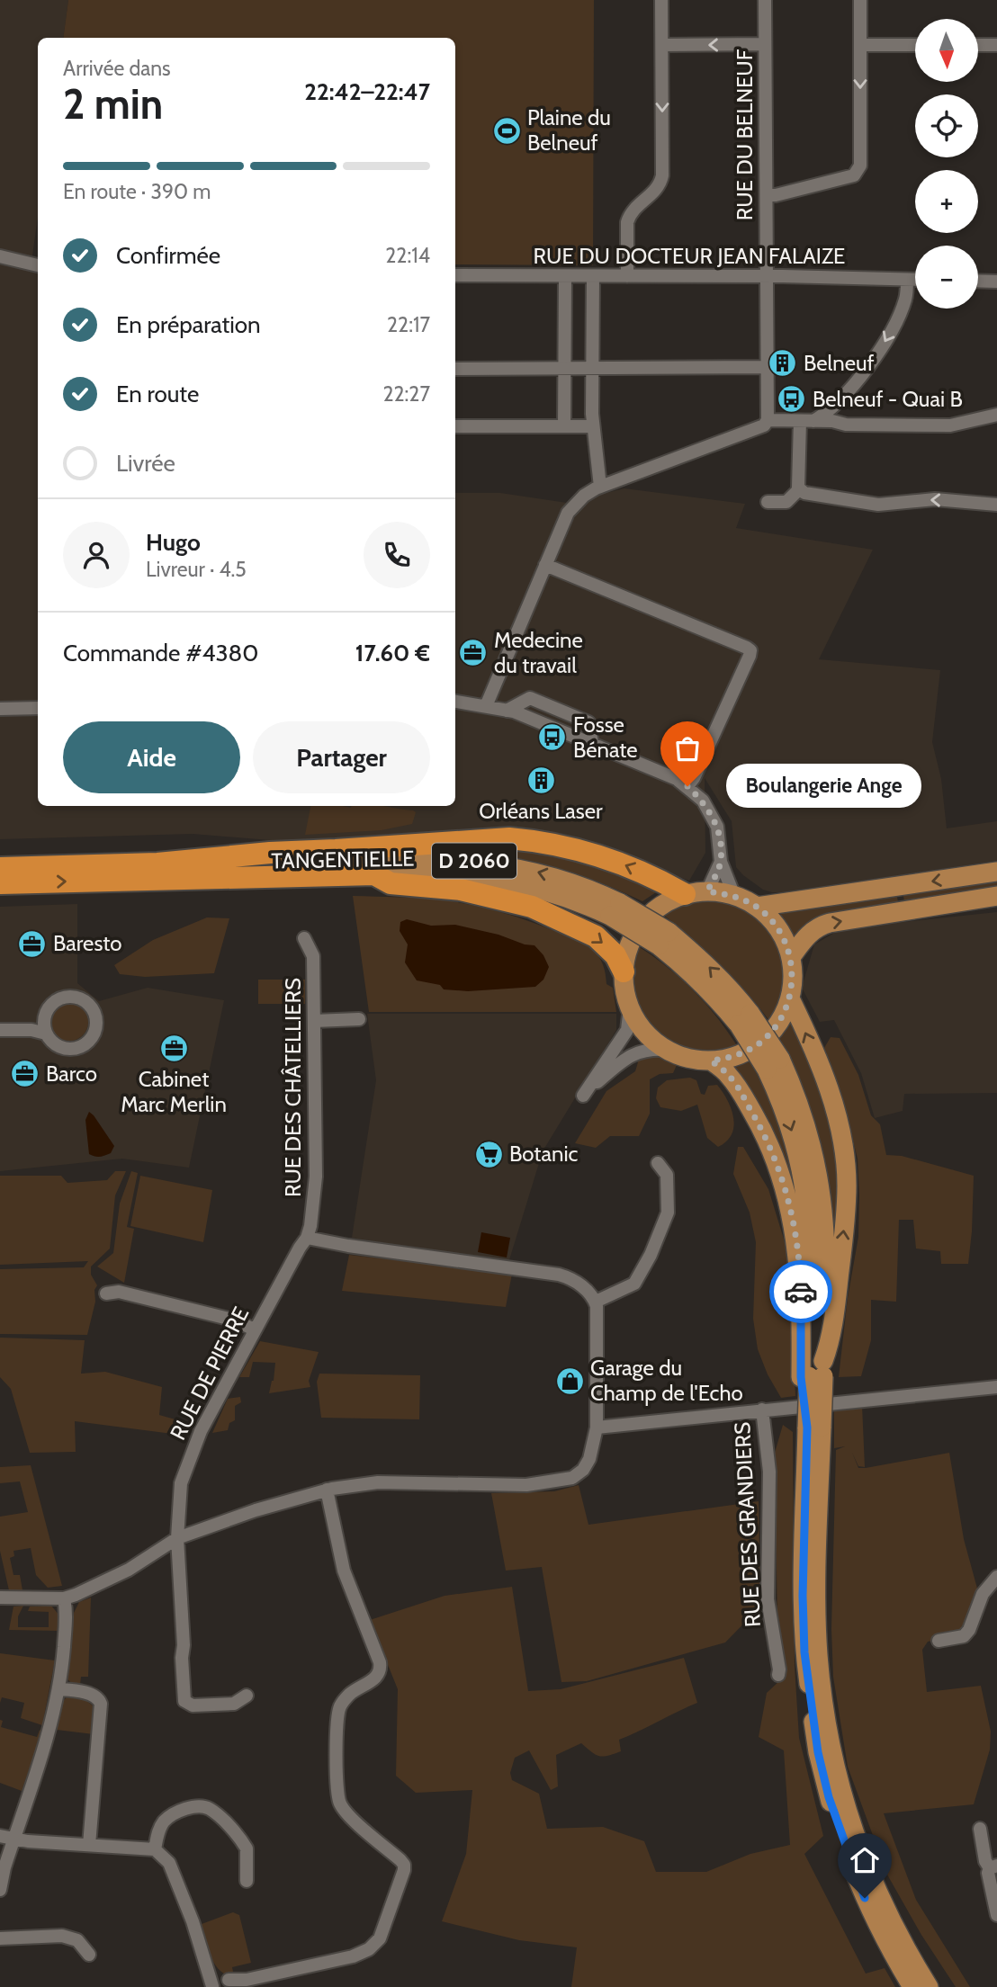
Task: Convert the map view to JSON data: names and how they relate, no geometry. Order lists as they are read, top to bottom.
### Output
{
  "streets": {
    "highway": ["TANGENTIELLE", "D 2060"],
    "street": [
      "RUE DU BELNEUF",
      "RUE DU DOCTEUR JEAN FALAIZE",
      "RUE DES CHÂTELLIERS",
      "RUE DE PIERRE",
      "RUE DES GRANDIERS"
    ]
  },
  "crossings": [
    ["RUE DU BELNEUF", "RUE DU DOCTEUR JEAN FALAIZE"],
    ["TANGENTIELLE", "D 2060"],
    ["RUE DES CHÂTELLIERS", "RUE DE PIERRE"]
  ],
  "places": {
    "sports": ["Plaine du Belneuf"],
    "building": ["Belneuf", "Orléans Laser"],
    "bus stop": ["Belneuf - Quai B", "Fosse Bénate"],
    "office": [
      "Medecine du travail",
      "Baresto",
      "Cabinet Marc Merlin",
      "Barco"
    ],
    "other": ["Boulangerie Ange"],
    "supermarket": ["Botanic"],
    "shop": ["Garage du Champ de l'Echo"]
  },
  "north": "bottom",
  "page": {
    "map_buttons": ["+", "−"],
    "heading": ["2 min", "Arrivée dans", "22:42–22:47"],
    "panel": [
      "Hugo",
      "Livreur · 4.5",
      "Commande #4380",
      "17.60 €"
    ],
    "bar": "En route · 390 m",
    "list": [
      ["Confirmée", "22:14"],
      ["En préparation", "22:17"],
      ["En route", "22:27"],
      "Livrée"
    ],
    "buttons": ["Aide", "Partager"],
    "bubble": "Boulangerie Ange"
  }
}
